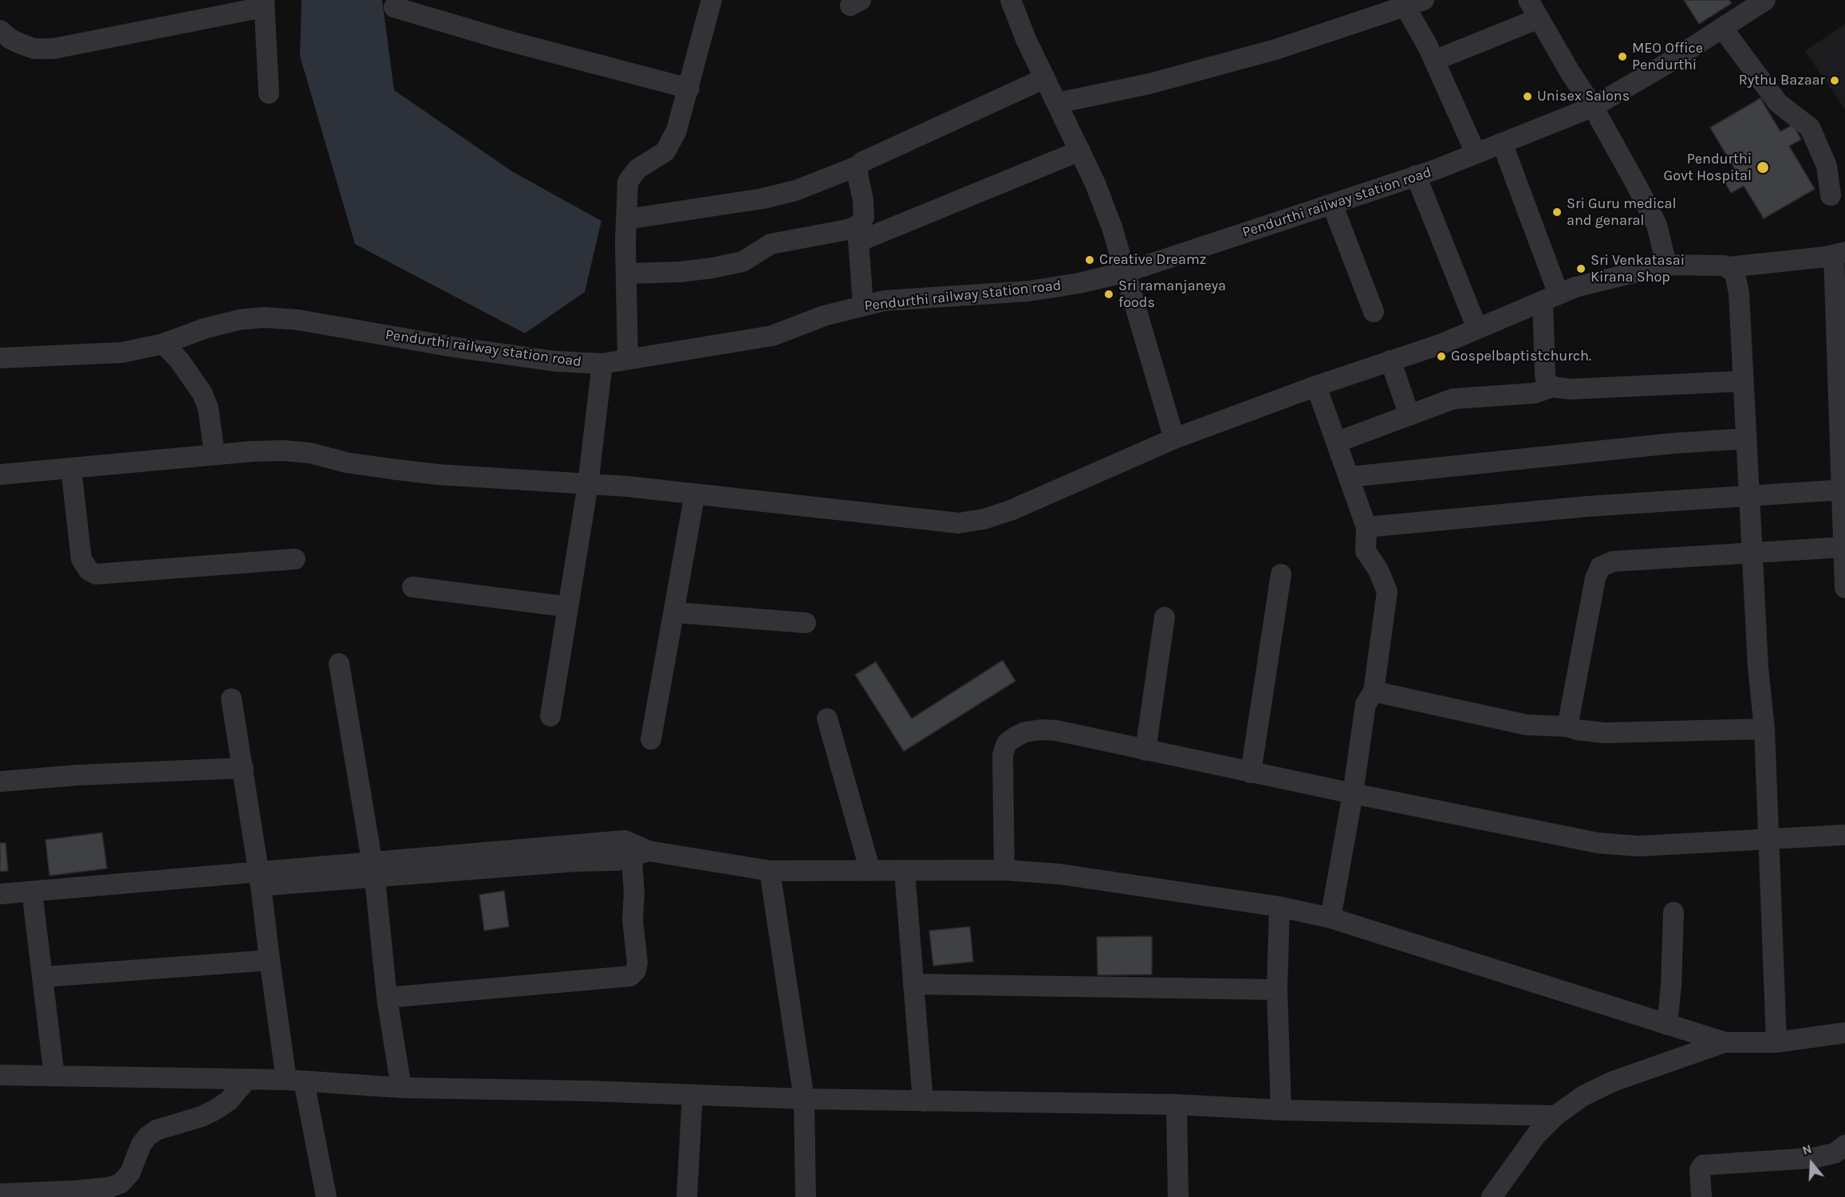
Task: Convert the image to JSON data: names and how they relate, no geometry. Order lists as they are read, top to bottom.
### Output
{
  "streets": {
    "street": ["Pendurthi railway station road"]
  },
  "places": [
    "MEO Office Pendurthi",
    "Rythu Bazaar",
    "Unisex Salons",
    "Pendurthi Govt Hospital",
    "Sri Guru medical and genaral",
    "Creative Dreamz",
    "Sri Venkatasai Kirana Shop",
    "Sri ramanjaneya foods",
    "Gospelbaptistchurch."
  ],
  "north": "top"
}
